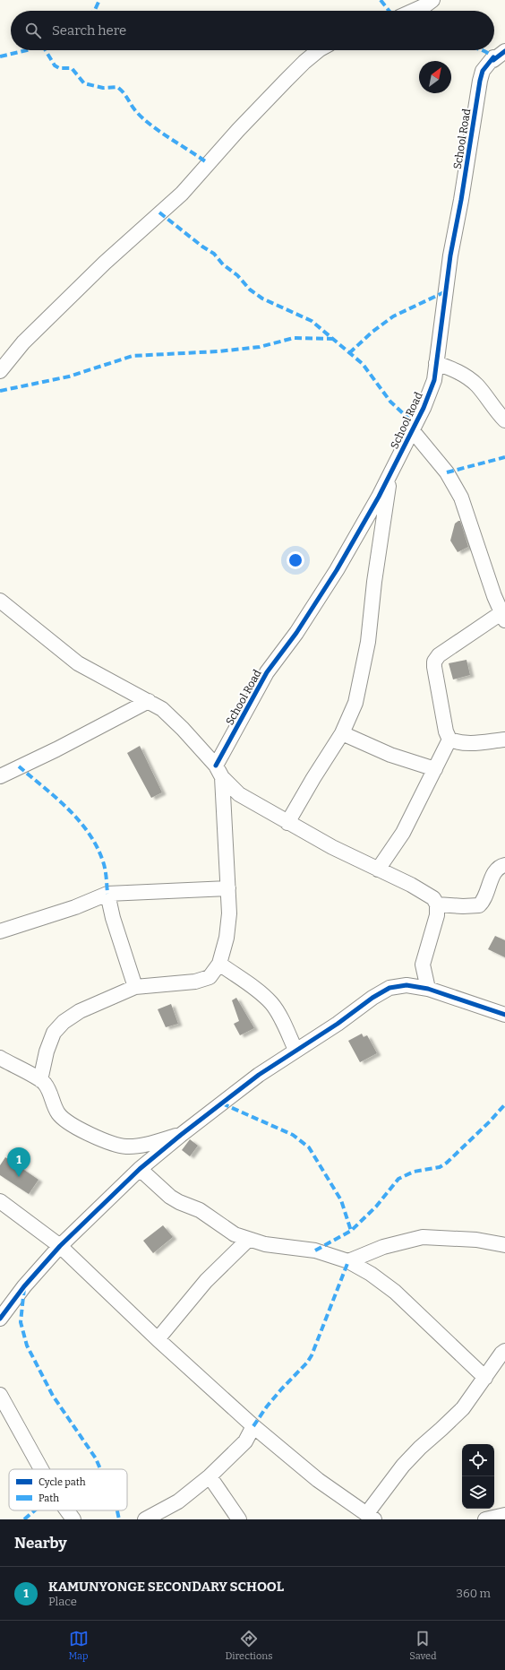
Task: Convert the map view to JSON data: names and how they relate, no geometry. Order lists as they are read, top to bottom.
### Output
{
  "streets": {
    "street": ["School Road"]
  },
  "legend": ["Cycle path", "Path"],
  "north": "top right",
  "page": {
    "search": "Search here",
    "pins": "1",
    "heading": "Nearby",
    "list": [
      {
        "mark": "1",
        "name": "KAMUNYONGE SECONDARY SCHOOL",
        "note": "Place",
        "value": "360 m"
      }
    ],
    "nav": ["Map", "Directions", "Saved"]
  }
}
